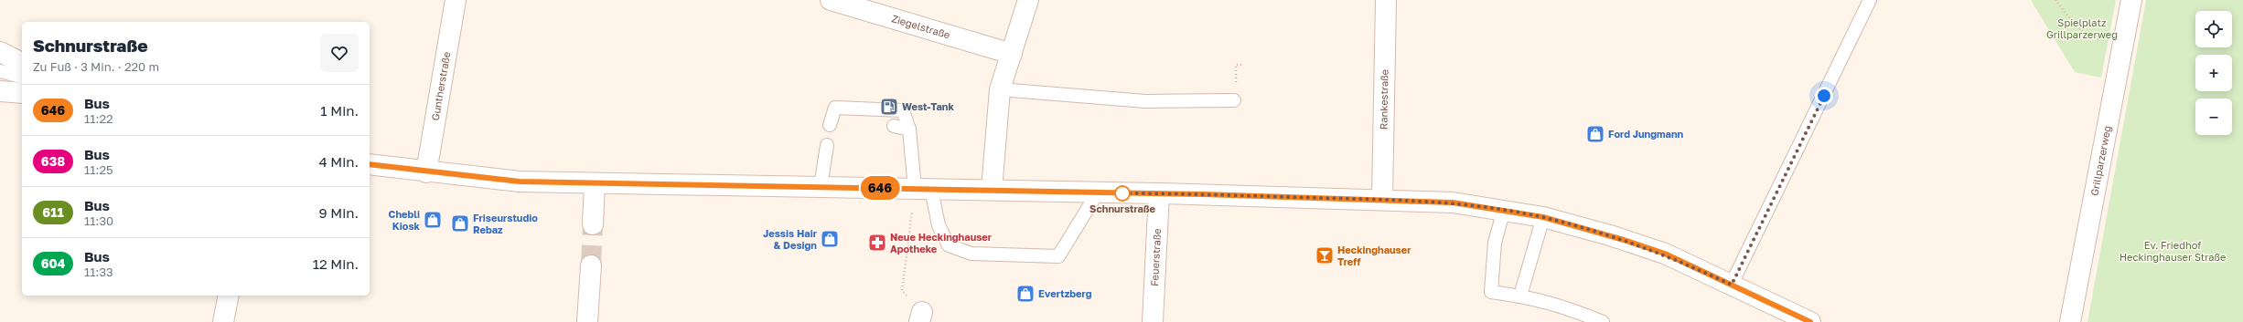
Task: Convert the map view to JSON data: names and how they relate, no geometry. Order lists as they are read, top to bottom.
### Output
{
  "streets": {
    "main road": [
      "Ziegelstraße",
      "Guntherstraße",
      "Rankestraße",
      "Grillparzerweg",
      "Feuerstraße"
    ]
  },
  "parks": ["Spielplatz Grillparzerweg", "Ev. Friedhof Heckinghauser Straße"],
  "places": {
    "fuel station": ["West-Tank"],
    "shop": [
      "Ford Jungmann",
      "Chebli Kiosk",
      "Friseurstudio Rebaz",
      "Jessis Hair & Design",
      "Evertzberg"
    ],
    "other": ["Schnurstraße"],
    "pharmacy": ["Neue Heckinghauser Apotheke"],
    "bar": ["Heckinghauser Treff"]
  },
  "lines": ["bus line 646"],
  "page": {
    "on_map": "646",
    "map_buttons": ["+", "−"],
    "heading": ["Schnurstraße", "Zu Fuß · 3 Min. · 220 m"],
    "list": [
      {
        "mark": "646",
        "name": "Bus",
        "note": "11:22",
        "value": "1 Min."
      },
      {
        "mark": "638",
        "name": "Bus",
        "note": "11:25",
        "value": "4 Min."
      },
      {
        "mark": "611",
        "name": "Bus",
        "note": "11:30",
        "value": "9 Min."
      },
      {
        "mark": "604",
        "name": "Bus",
        "note": "11:33",
        "value": "12 Min."
      }
    ]
  }
}
